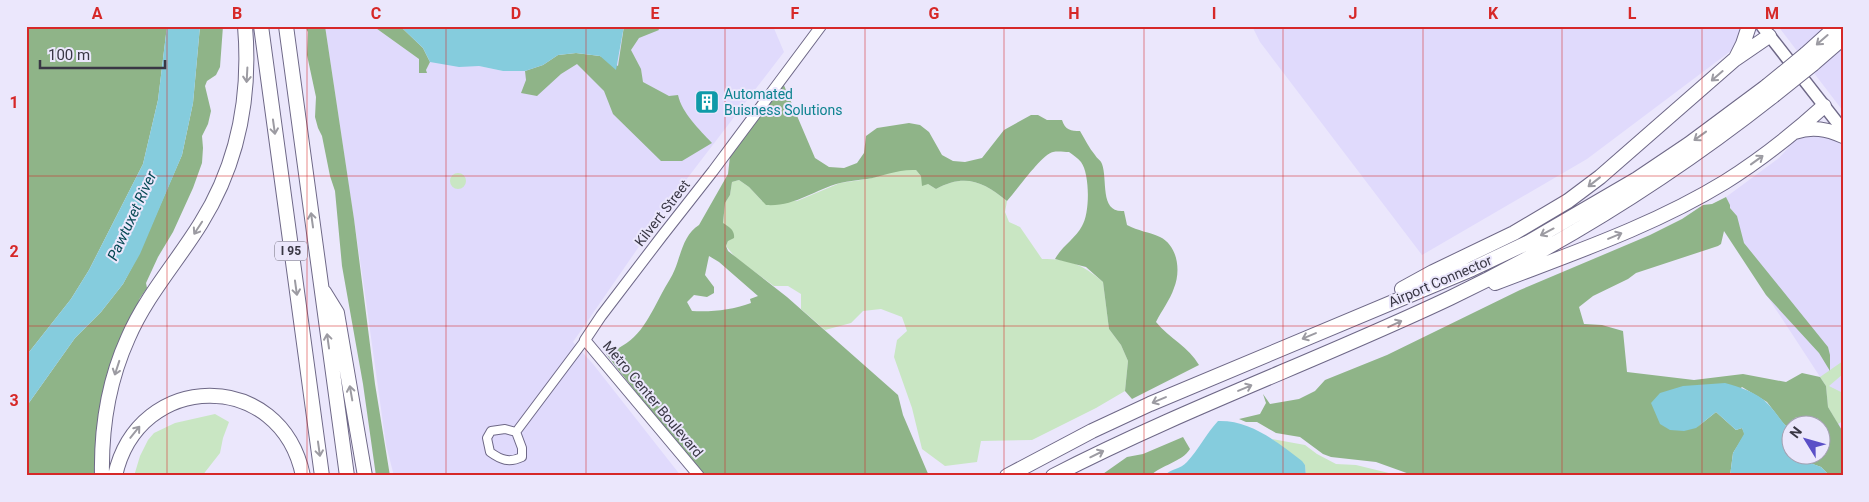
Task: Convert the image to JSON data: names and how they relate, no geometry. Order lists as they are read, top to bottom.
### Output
{
  "streets": {
    "highway": ["I 95", "Airport Connector"],
    "street": ["Kilvert Street", "Metro Center Boulevard"]
  },
  "crossings": [
    ["Kilvert Street", "Metro Center Boulevard"]
  ],
  "water": ["Pawtuxet River"],
  "places": {
    "building": ["Automated Buisness Solutions"]
  },
  "scale_bar": "100 m",
  "north": "top left",
  "grid": {
    "columns": [
      "A",
      "B",
      "C",
      "D",
      "E",
      "F",
      "G",
      "H",
      "I",
      "J",
      "K",
      "L",
      "M"
    ],
    "rows": ["1", "2", "3"]
  }
}
